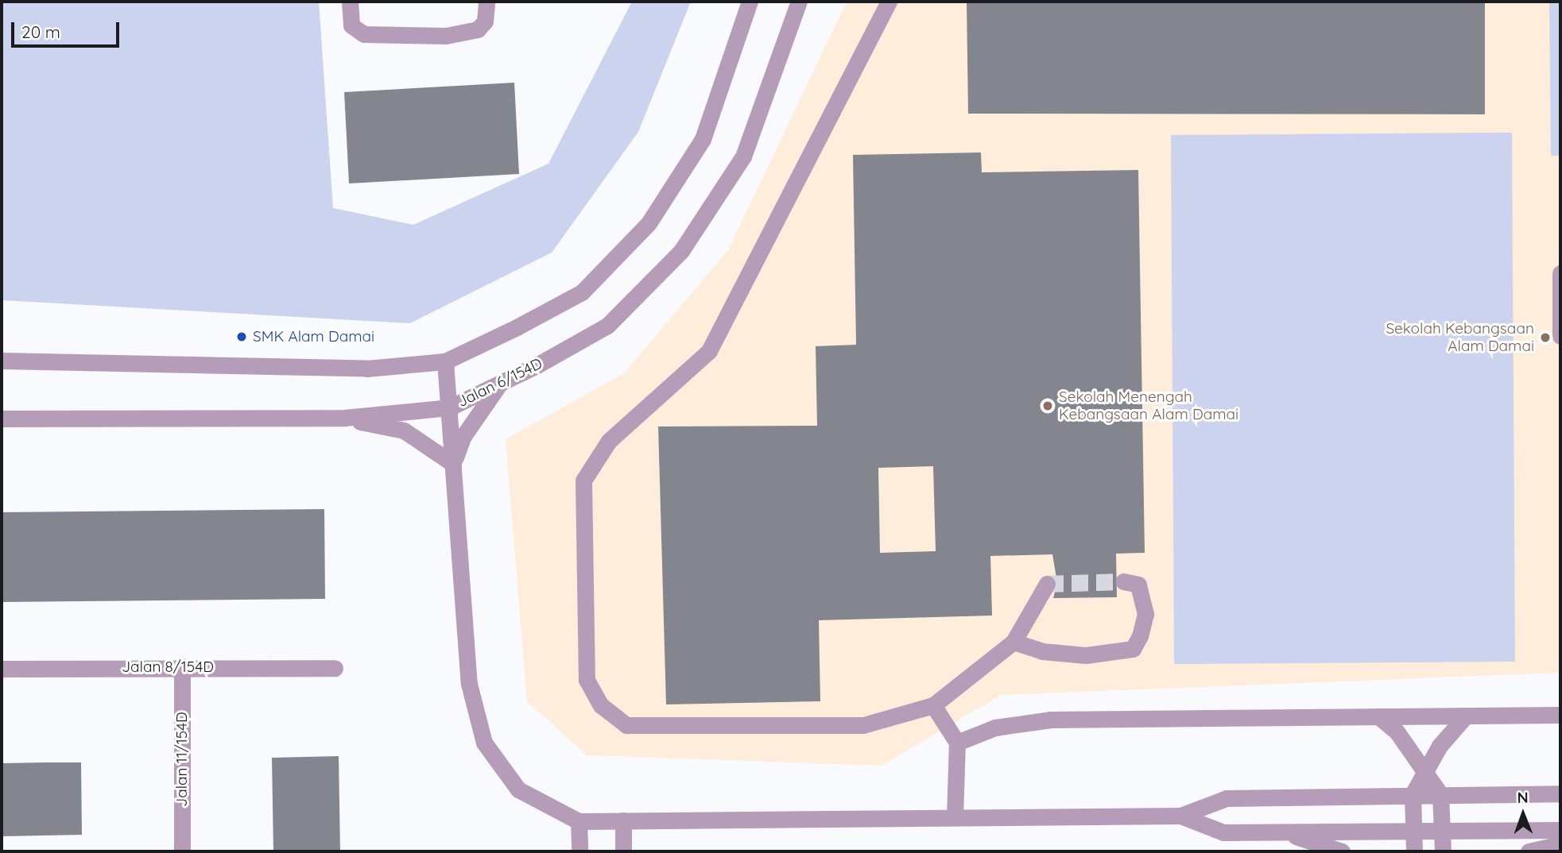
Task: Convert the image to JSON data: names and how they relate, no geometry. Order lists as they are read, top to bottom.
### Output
{
  "streets": {
    "street": ["Jalan 6/154D", "Jalan 8/154D", "Jalan 11/154D"]
  },
  "crossings": [
    ["Jalan 8/154D", "Jalan 11/154D"]
  ],
  "places": ["SMK Alam Damai", "Sekolah Kebangsaan Alam Damai", "Sekolah Menengah Kebangsaan Alam Damai"],
  "scale_bar": "20 m",
  "north": "top"
}
